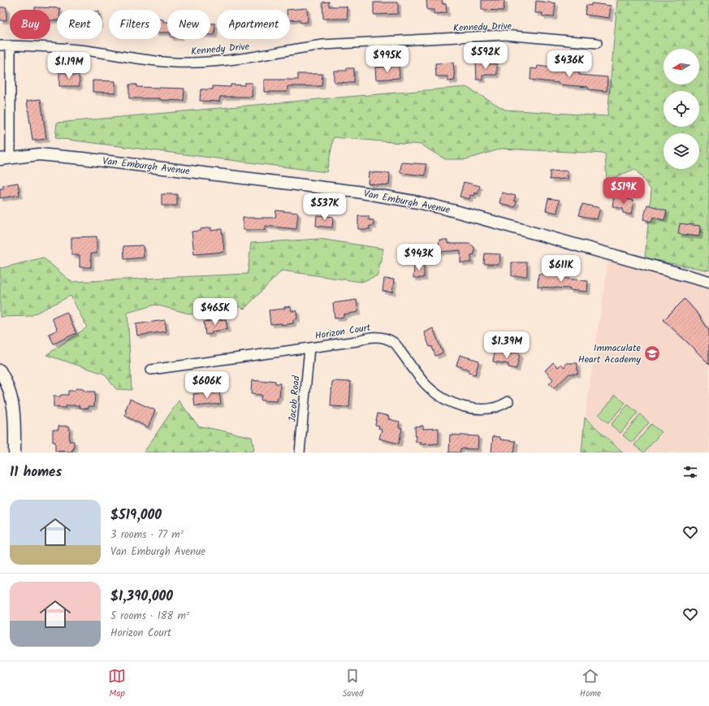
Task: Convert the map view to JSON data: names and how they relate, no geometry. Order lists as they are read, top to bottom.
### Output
{
  "streets": {
    "main road": ["Van Emburgh Avenue"],
    "street": ["Kennedy Drive", "Horizon Court", "Jacob Road"]
  },
  "crossings": [
    ["Horizon Court", "Jacob Road"]
  ],
  "places": {
    "school or university": ["Immaculate Heart Academy"]
  },
  "north": "left",
  "page": {
    "chip": [
      "Buy",
      "Rent",
      "Filters",
      "New",
      "Apartment"
    ],
    "price": [
      "$592K",
      "$995K",
      "$436K",
      "$1.19M",
      "$519K",
      "$537K",
      "$943K",
      "$611K",
      "$465K",
      "$1.39M",
      "$606K"
    ],
    "heading": "11 homes",
    "list": [
      {
        "name": "$519,000",
        "note": "3 rooms · 77 m² · Van Emburgh Avenue"
      },
      {
        "name": "$1,390,000",
        "note": "5 rooms · 188 m² · Horizon Court"
      }
    ],
    "tabs": ["Map", "Saved", "Home"]
  }
}
